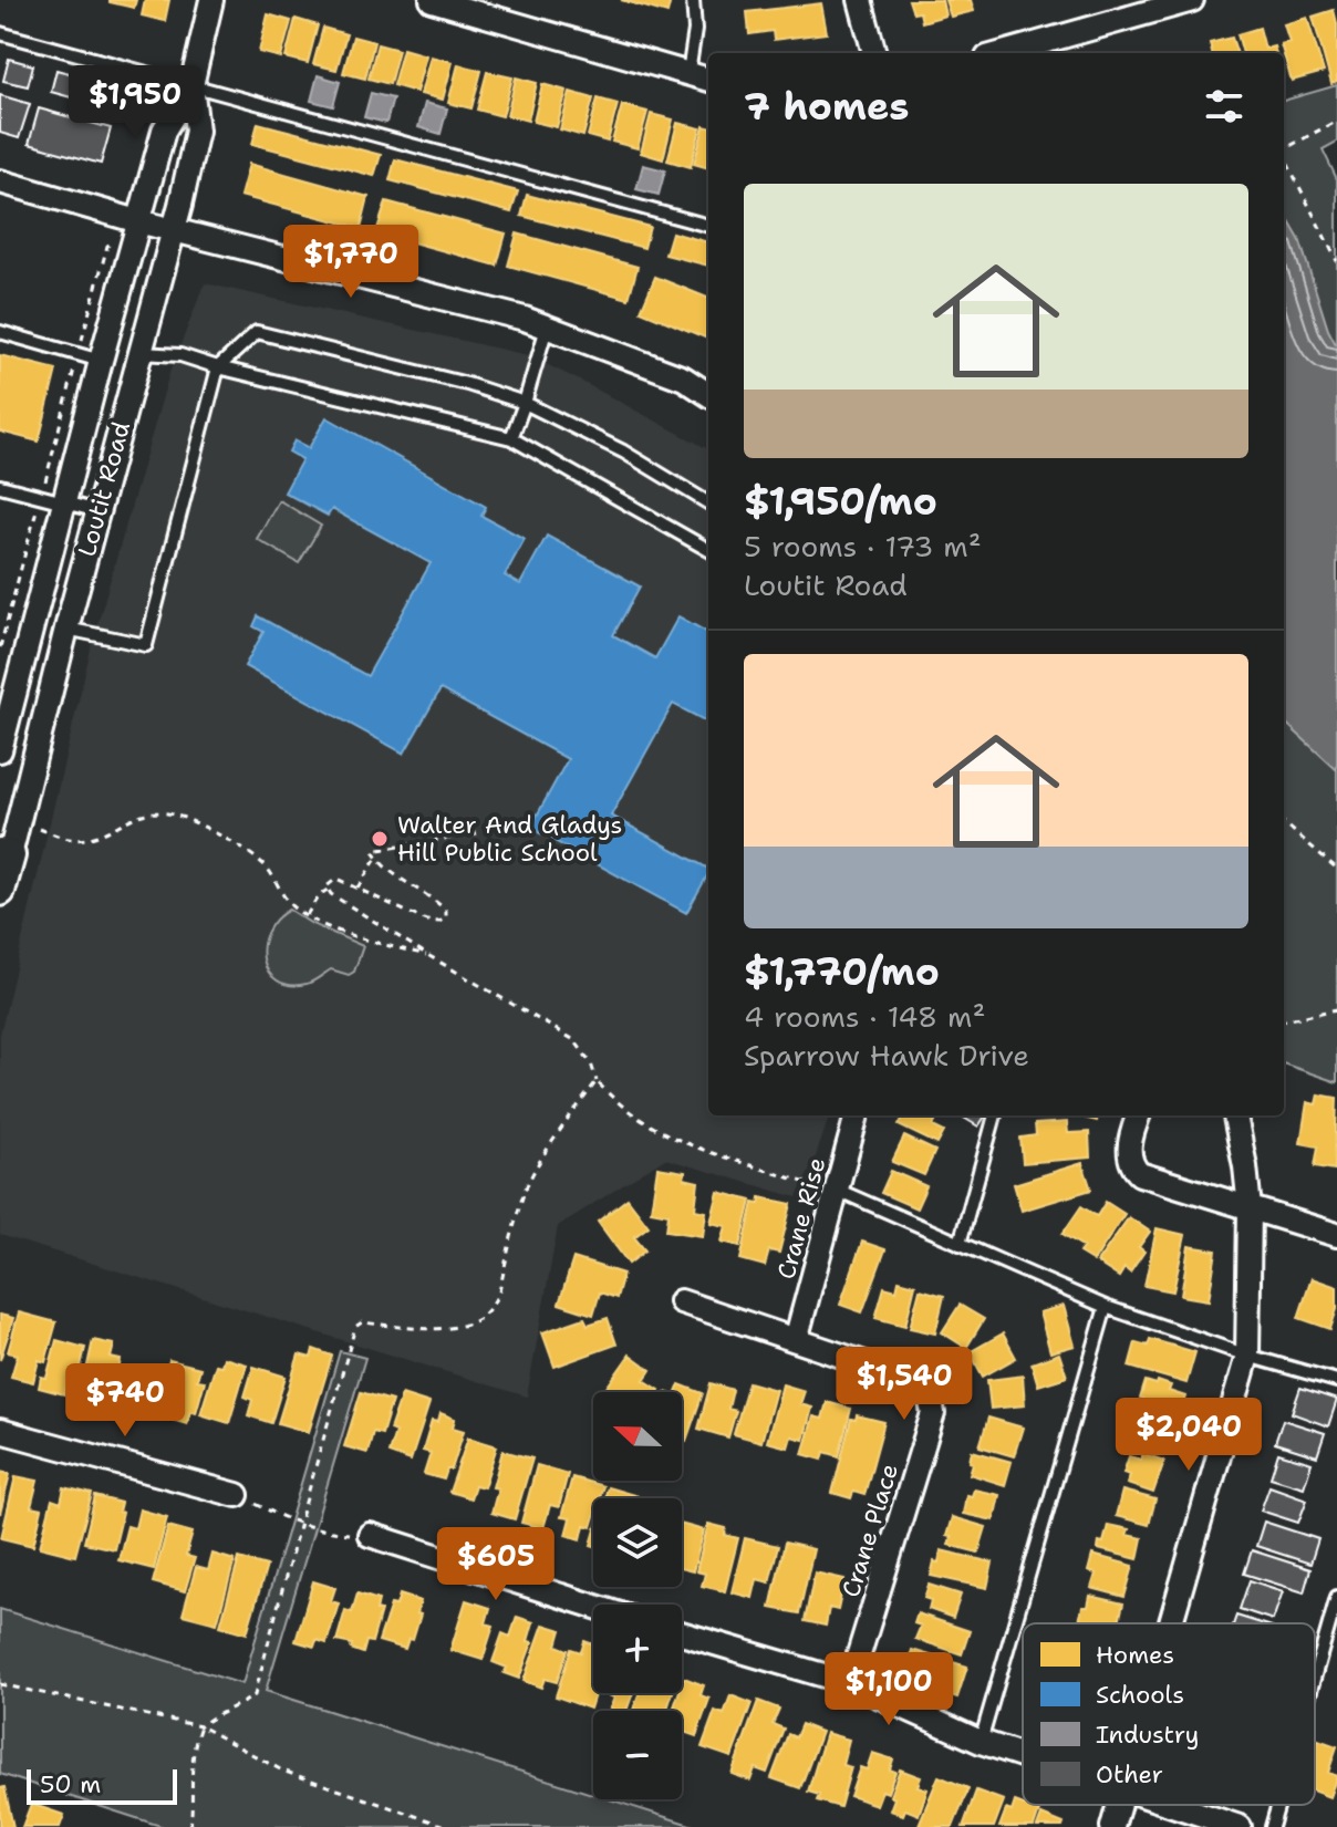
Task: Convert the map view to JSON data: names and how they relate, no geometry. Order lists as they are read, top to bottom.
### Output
{
  "streets": {
    "street": ["Loutit Road", "Crane Rise", "Crane Place"]
  },
  "crossings": [
    ["Crane Rise", "Crane Place"]
  ],
  "places": ["Walter And Gladys Hill Public School"],
  "legend": [
    "Homes",
    "Schools",
    "Industry",
    "Other"
  ],
  "scale_bar": "50 m",
  "north": "left",
  "page": {
    "heading": "7 homes",
    "price": [
      "$1,950",
      "$1,770",
      "$1,540",
      "$740",
      "$2,040",
      "$605",
      "$1,100"
    ],
    "list": [
      {
        "name": "$1,950/mo",
        "note": "5 rooms · 173 m² · Loutit Road"
      },
      {
        "name": "$1,770/mo",
        "note": "4 rooms · 148 m² · Sparrow Hawk Drive"
      }
    ],
    "map_buttons": ["+", "−"],
    "scale": "50 m"
  }
}
